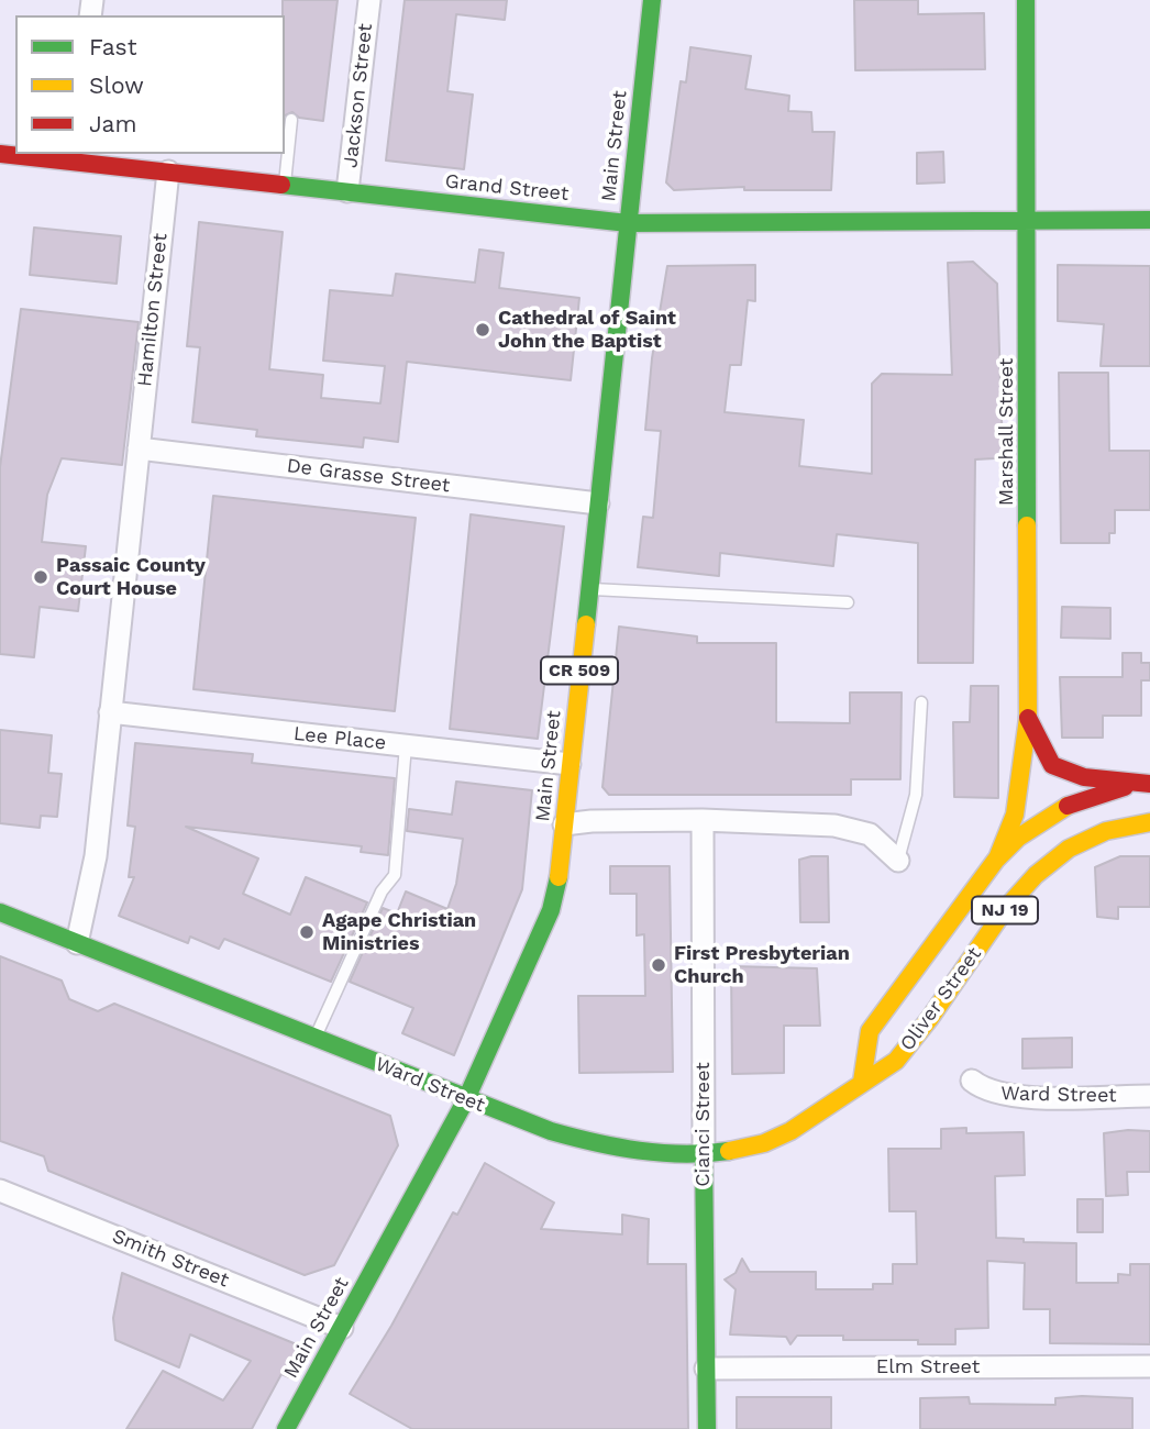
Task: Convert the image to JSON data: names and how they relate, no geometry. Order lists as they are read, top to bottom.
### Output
{
  "streets": {
    "main road": [
      "Main Street",
      "Grand Street",
      "Marshall Street",
      "CR 509",
      "NJ 19",
      "Oliver Street",
      "Ward Street",
      "Cianci Street"
    ],
    "street": [
      "Jackson Street",
      "Hamilton Street",
      "De Grasse Street",
      "Lee Place",
      "Smith Street",
      "Elm Street"
    ]
  },
  "crossings": [
    ["Jackson Street", "Grand Street"],
    ["Main Street", "Grand Street"],
    ["Main Street", "De Grasse Street"],
    ["Main Street", "Lee Place"],
    ["Main Street", "Ward Street"],
    ["Main Street", "Smith Street"],
    ["Grand Street", "Hamilton Street"],
    ["Grand Street", "Marshall Street"],
    ["Hamilton Street", "De Grasse Street"],
    ["Hamilton Street", "Lee Place"],
    ["Marshall Street", "Oliver Street"],
    ["Oliver Street", "Ward Street"],
    ["Ward Street", "Cianci Street"],
    ["Cianci Street", "Elm Street"]
  ],
  "places": [
    "Cathedral of Saint John the Baptist",
    "Passaic County Court House",
    "Agape Christian Ministries",
    "First Presbyterian Church"
  ],
  "legend": ["Fast", "Slow", "Jam"]
}
